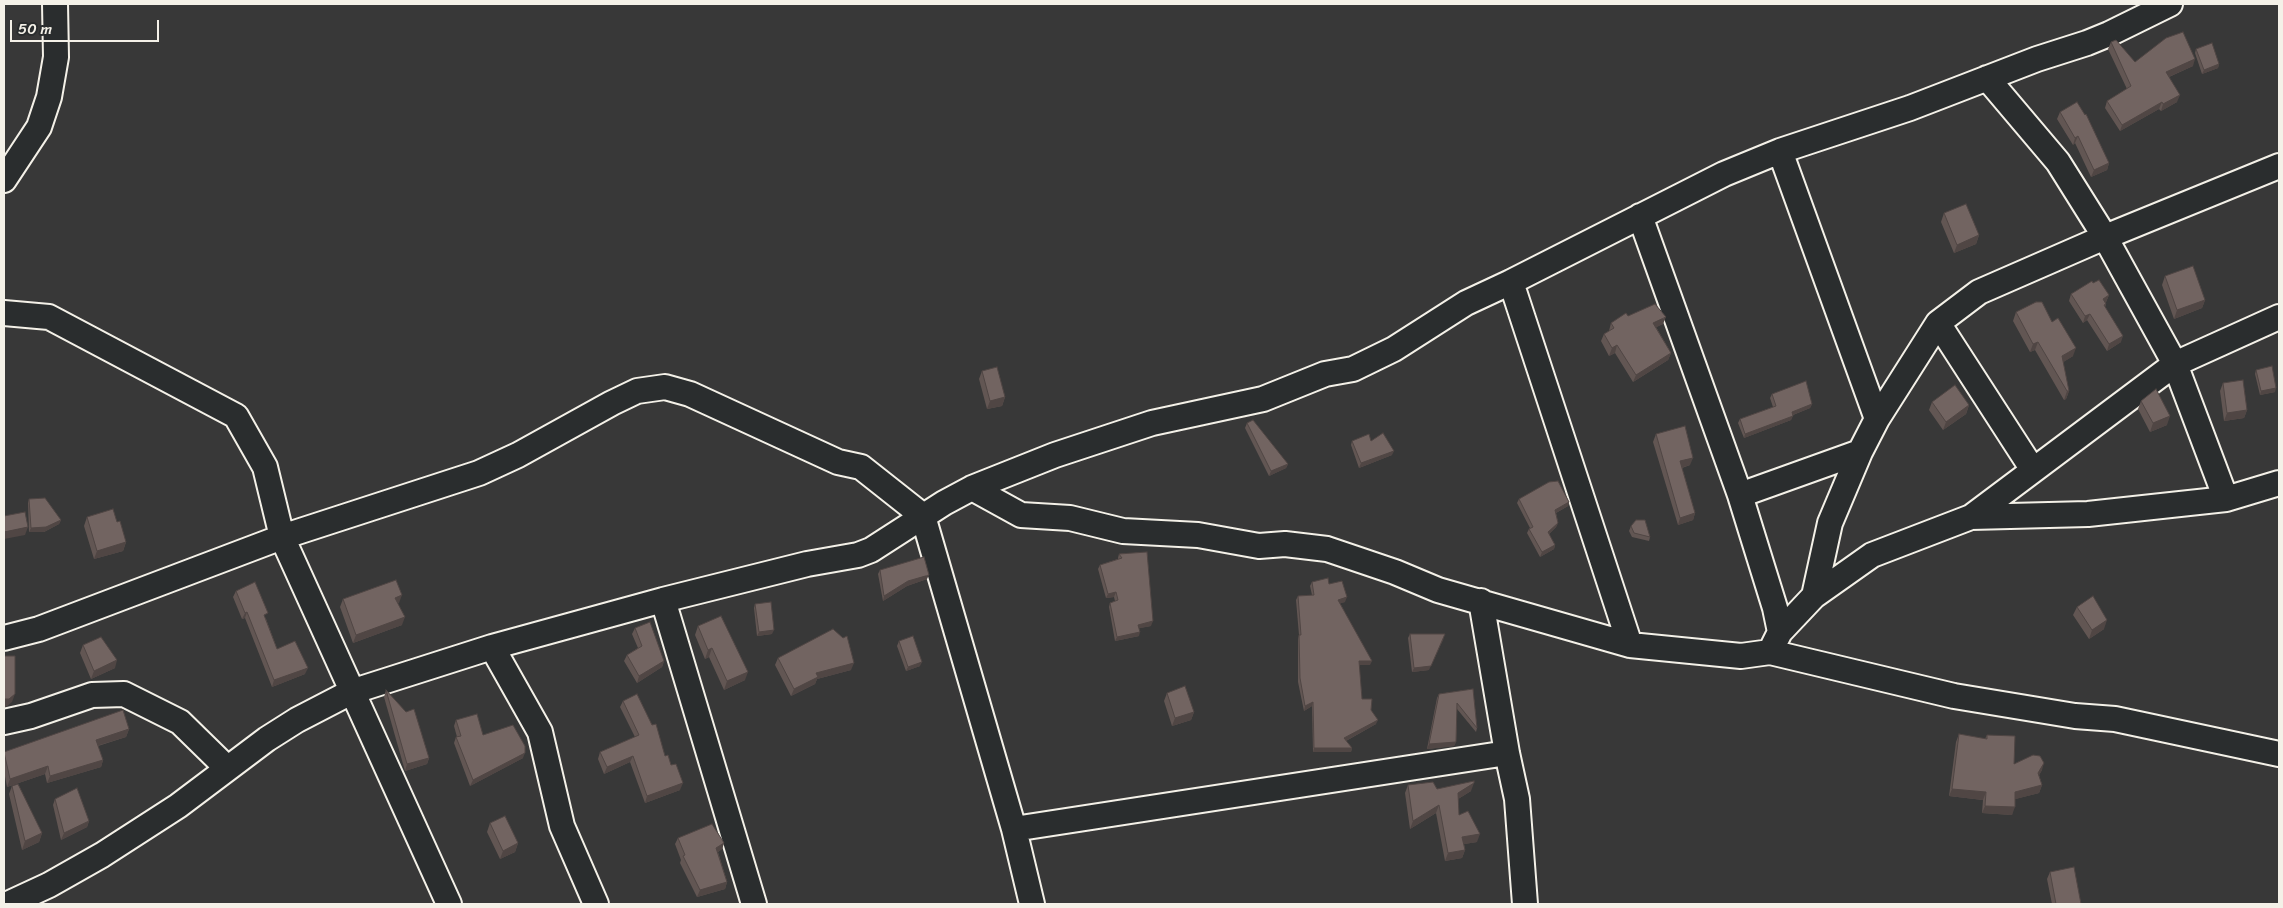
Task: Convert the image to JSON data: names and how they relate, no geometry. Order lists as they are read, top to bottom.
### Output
{
  "scale_bar": "50 m"
}
